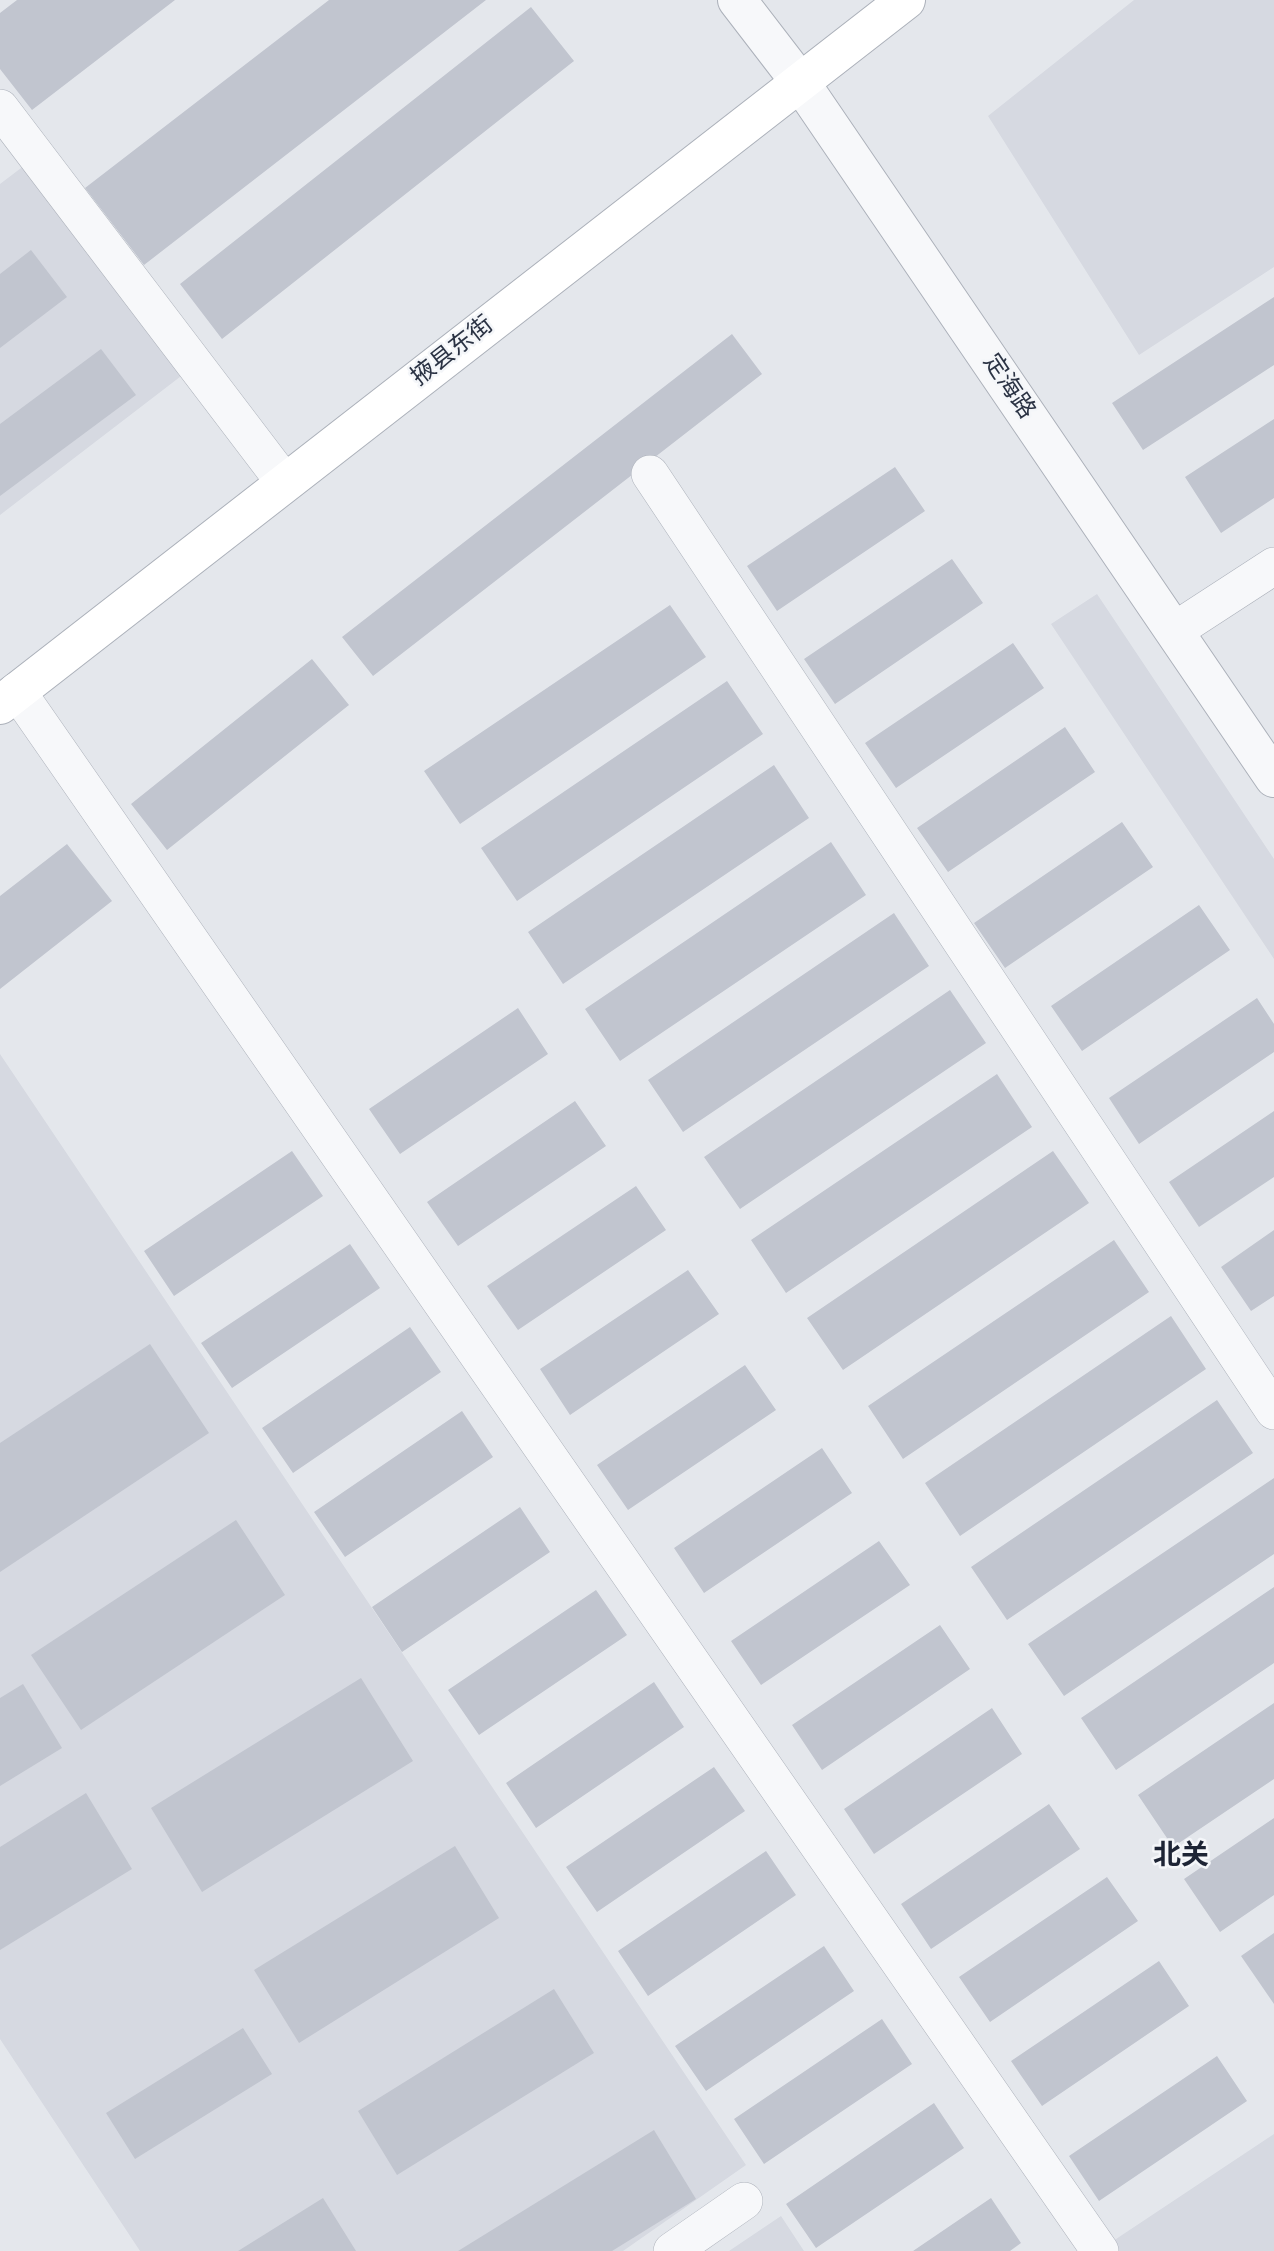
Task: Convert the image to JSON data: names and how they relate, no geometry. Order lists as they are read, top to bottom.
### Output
{
  "streets": {
    "main road": ["掖县东街"],
    "street": ["定海路"]
  },
  "crossings": [
    ["掖县东街", "定海路"]
  ],
  "districts": ["北关"]
}
